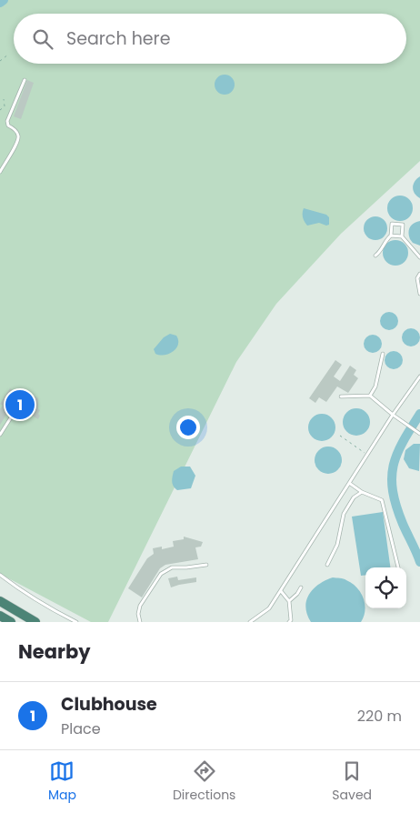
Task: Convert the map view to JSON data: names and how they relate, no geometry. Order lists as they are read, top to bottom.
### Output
{
  "page": {
    "search": "Search here",
    "pins": "1",
    "heading": "Nearby",
    "list": [
      {
        "mark": "1",
        "name": "Clubhouse",
        "note": "Place",
        "value": "220 m"
      }
    ],
    "nav": ["Map", "Directions", "Saved"]
  }
}
